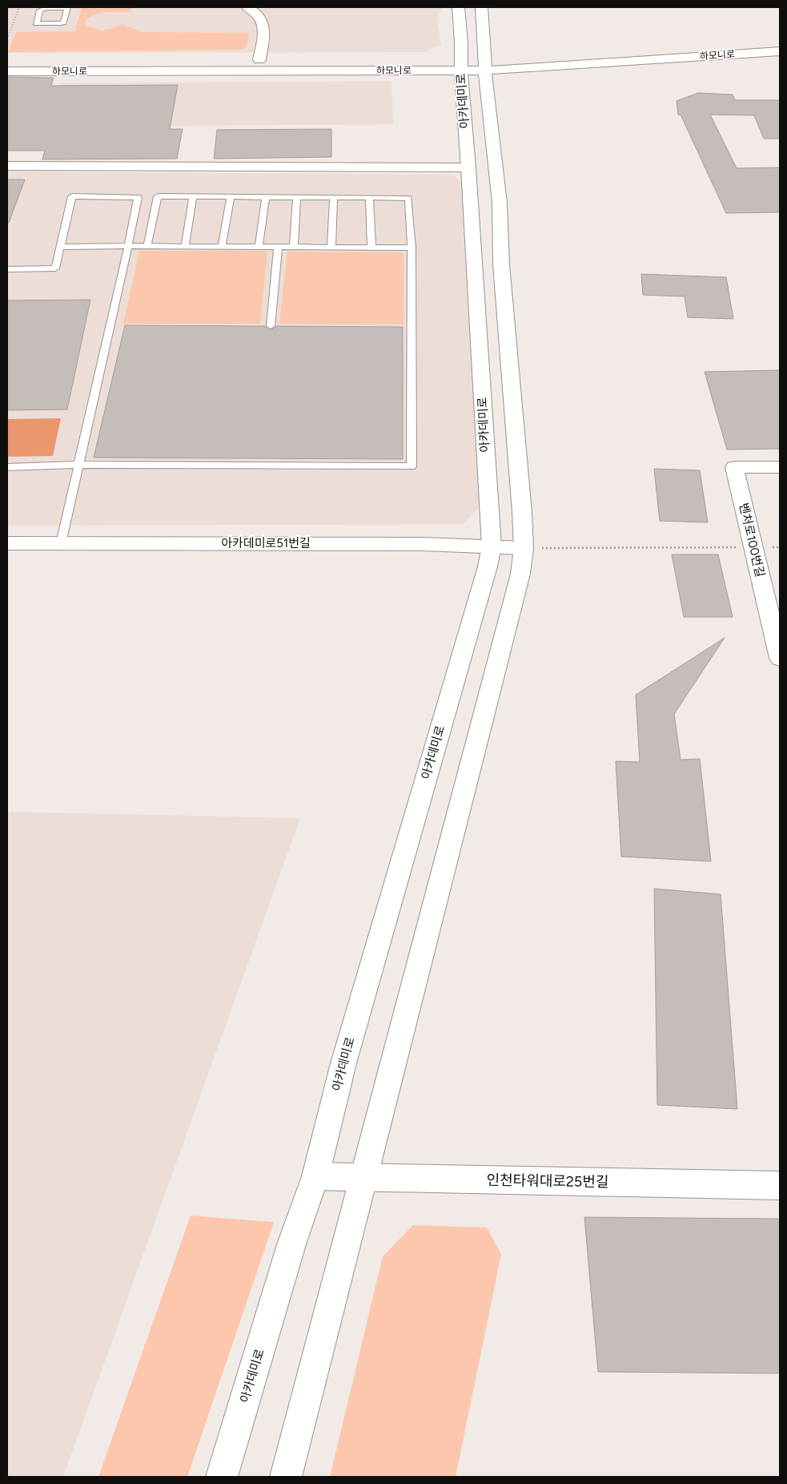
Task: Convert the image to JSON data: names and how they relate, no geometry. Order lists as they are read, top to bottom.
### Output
{
  "streets": {
    "street": [
      "하모니로",
      "아카데미로",
      "벤처로100번길",
      "아카데미로51번길",
      "인천타워대로25번길"
    ]
  },
  "crossings": [
    ["하모니로", "아카데미로"],
    ["아카데미로", "아카데미로51번길"],
    ["아카데미로", "인천타워대로25번길"]
  ]
}
